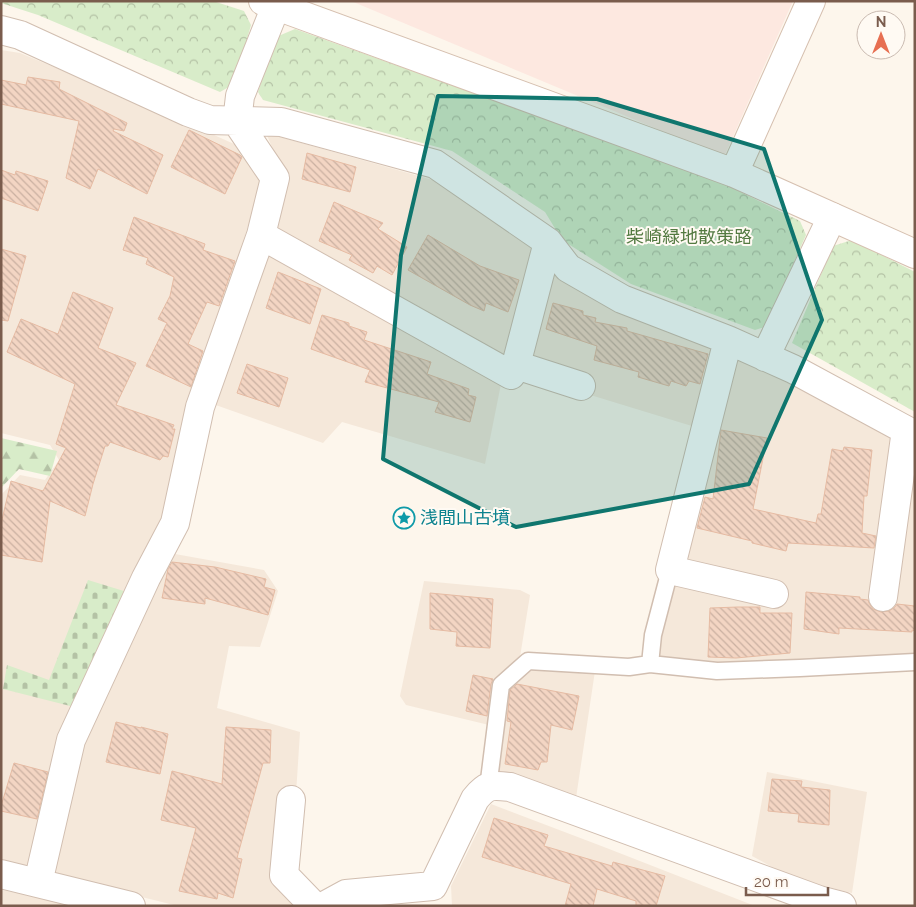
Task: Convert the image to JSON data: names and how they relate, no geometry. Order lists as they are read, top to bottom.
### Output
{
  "parks": ["柴崎緑地散策路"],
  "places": {
    "place": ["浅間山古墳"]
  },
  "scale_bar": "20 m",
  "north": "top"
}
